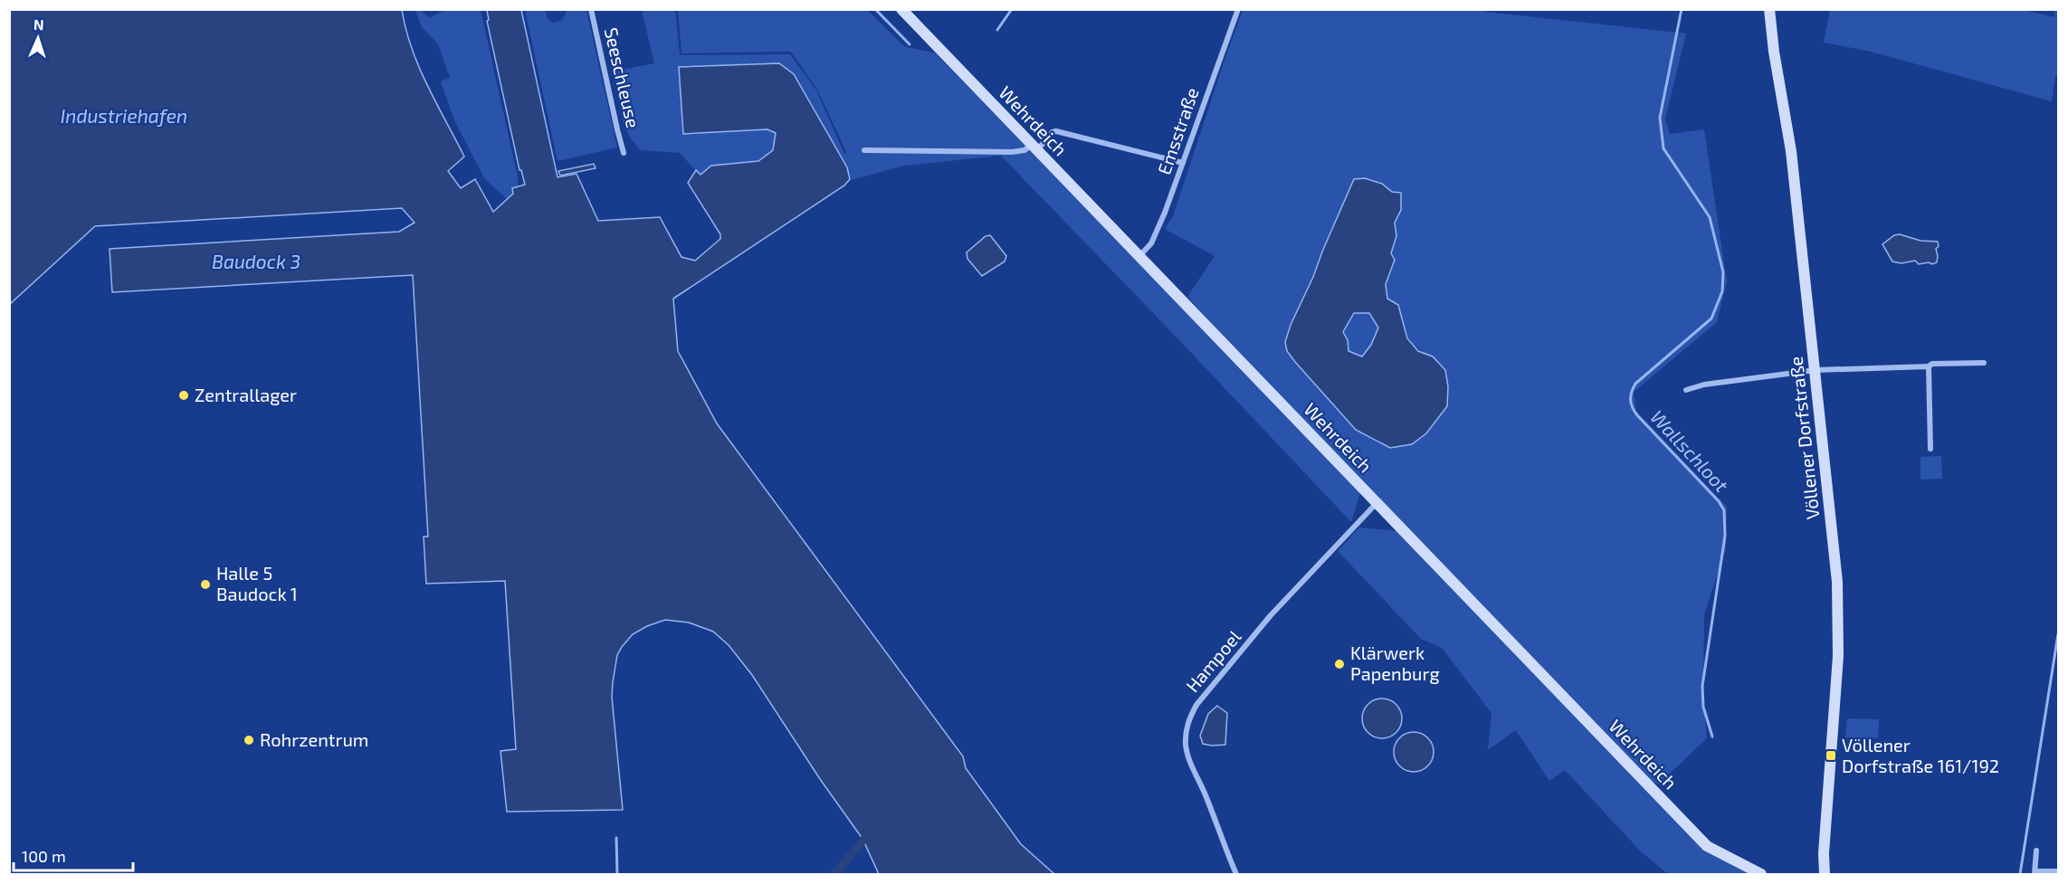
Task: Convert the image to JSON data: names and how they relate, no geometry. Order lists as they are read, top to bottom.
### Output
{
  "streets": {
    "street": [
      "Seeschleuse",
      "Wehrdeich",
      "Emsstraße",
      "Völlener Dorfstraße",
      "Hampoel"
    ]
  },
  "crossings": [
    ["Wehrdeich", "Emsstraße"],
    ["Wehrdeich", "Hampoel"]
  ],
  "water": ["Industriehafen", "Baudock 3", "Wallschloot"],
  "places": {
    "other": [
      "Zentrallager",
      "Halle 5 Baudock 1",
      "Klärwerk Papenburg",
      "Rohrzentrum"
    ],
    "transit": ["Völlener Dorfstraße 161/192"]
  },
  "scale_bar": "100 m",
  "north": "top"
}
